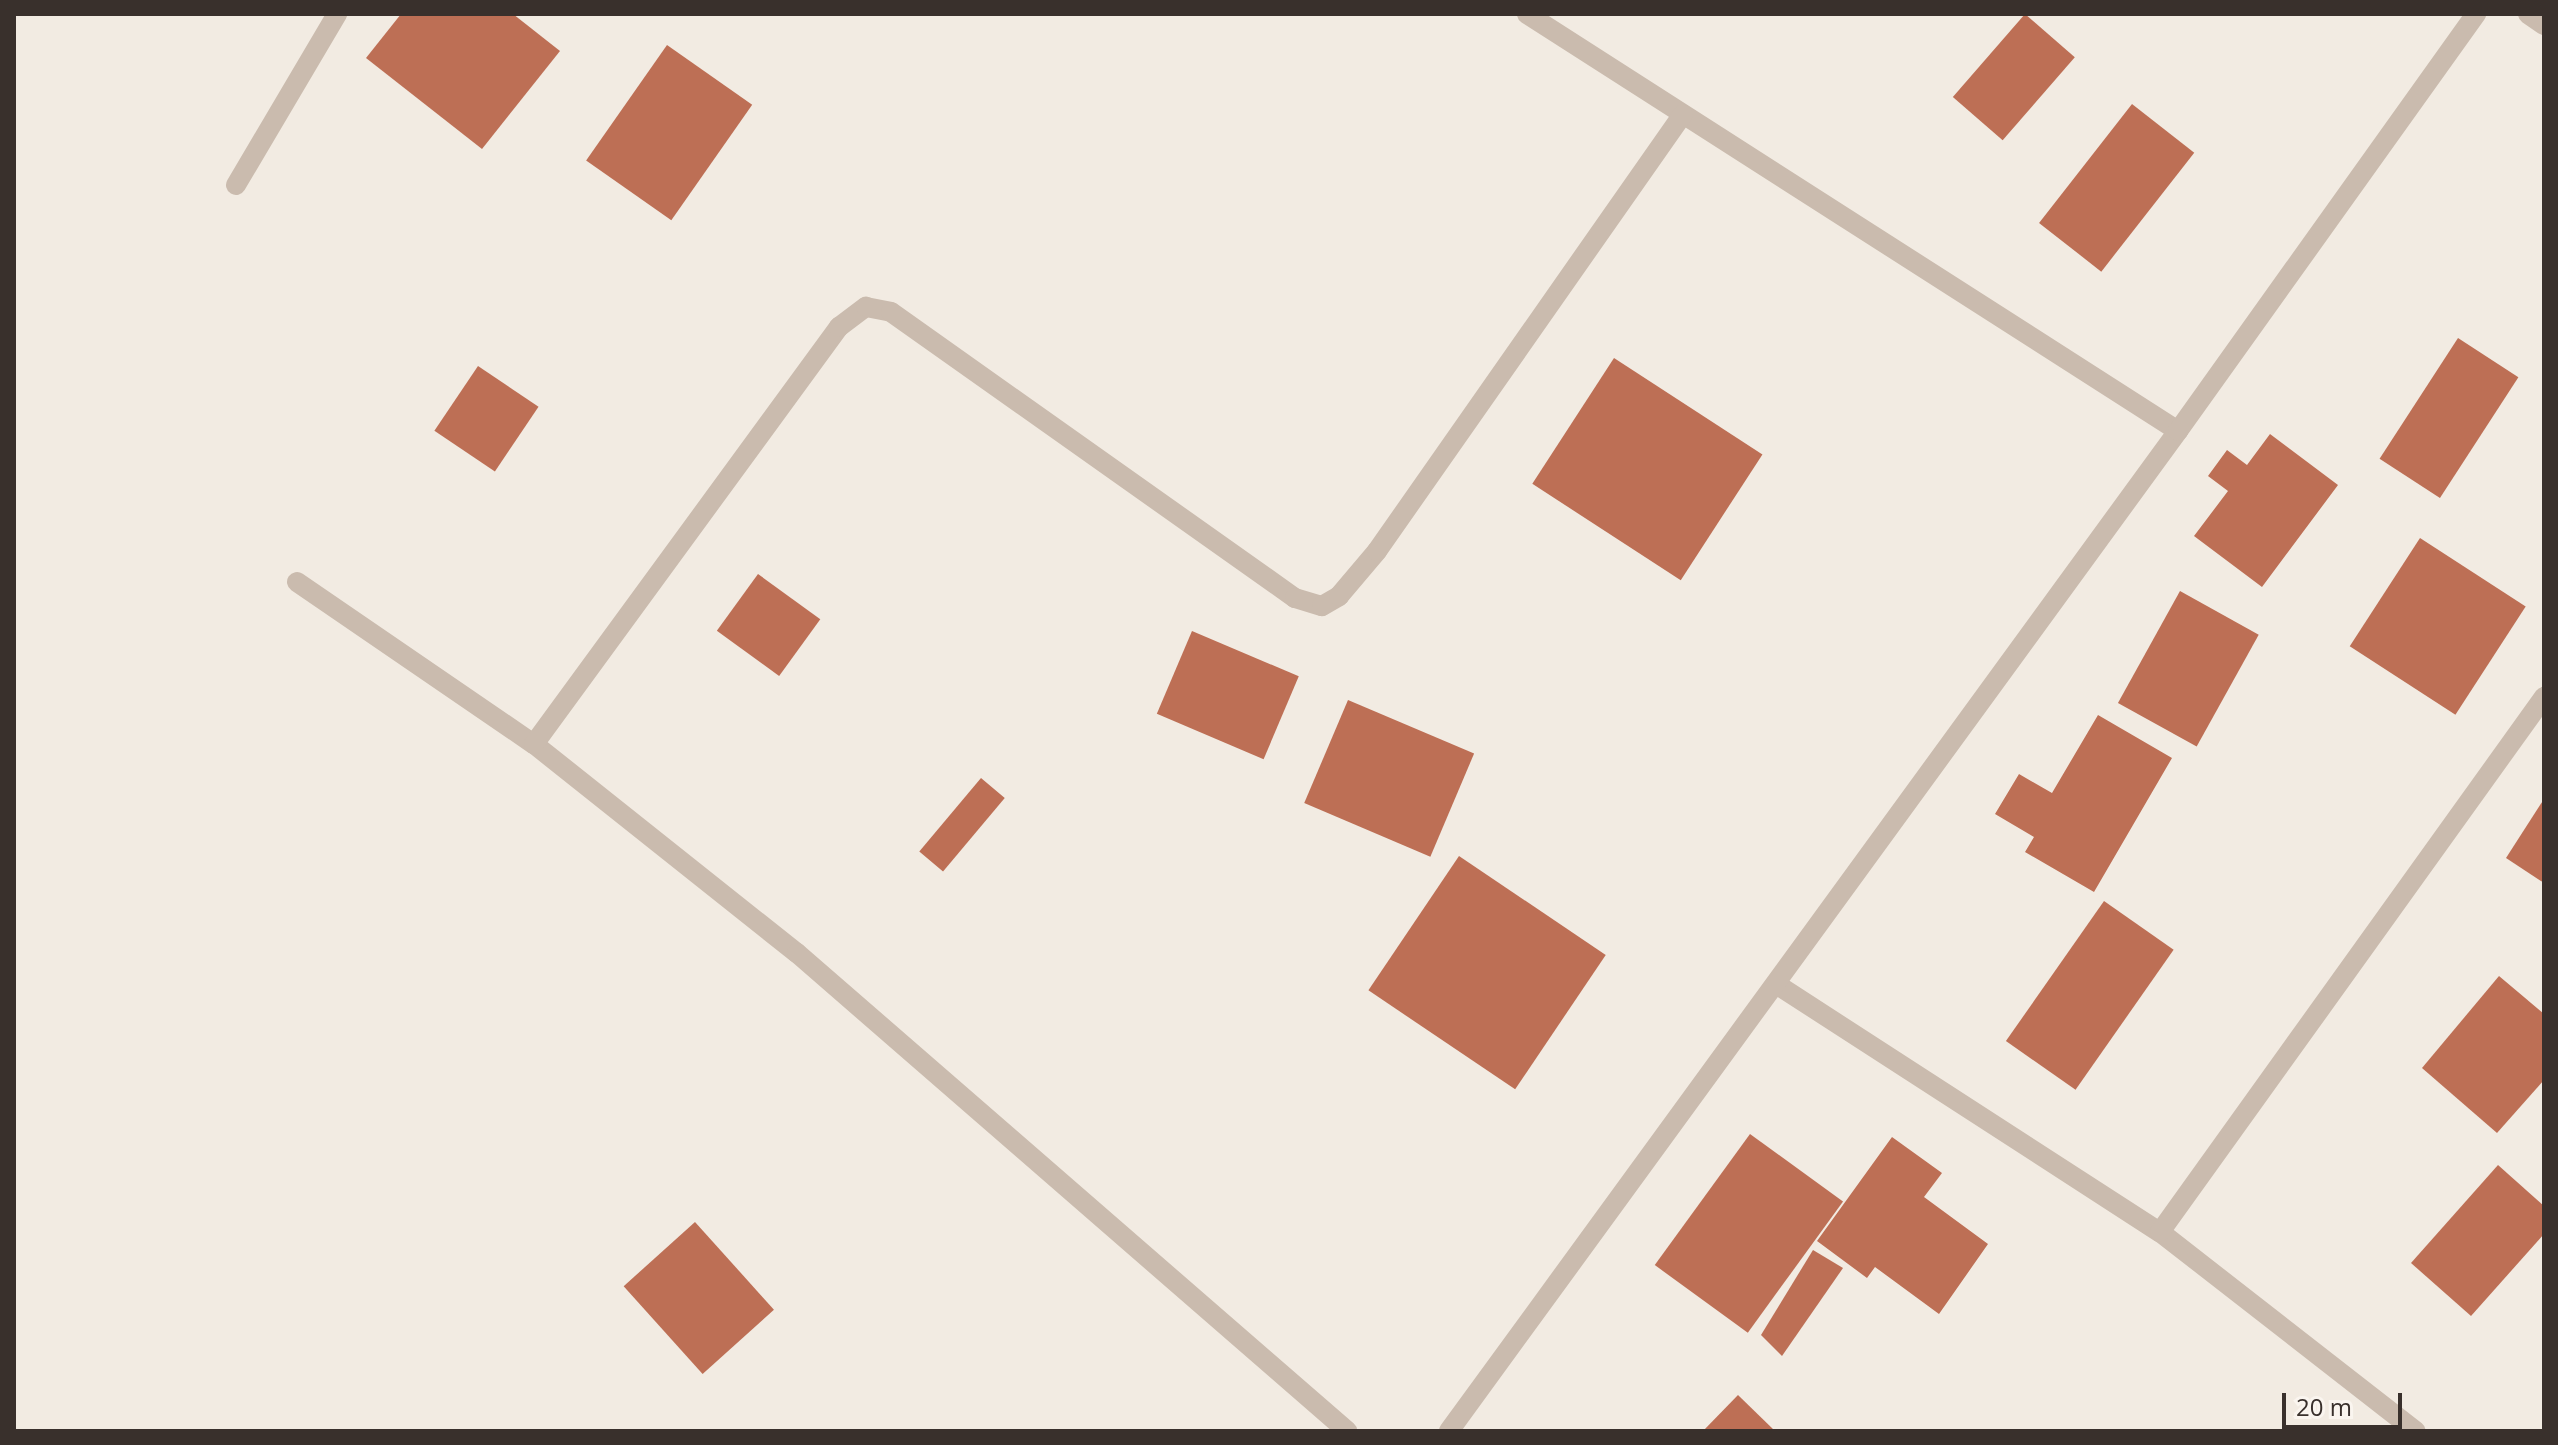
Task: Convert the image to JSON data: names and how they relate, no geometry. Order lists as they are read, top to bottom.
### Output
{
  "scale_bar": "20 m"
}
